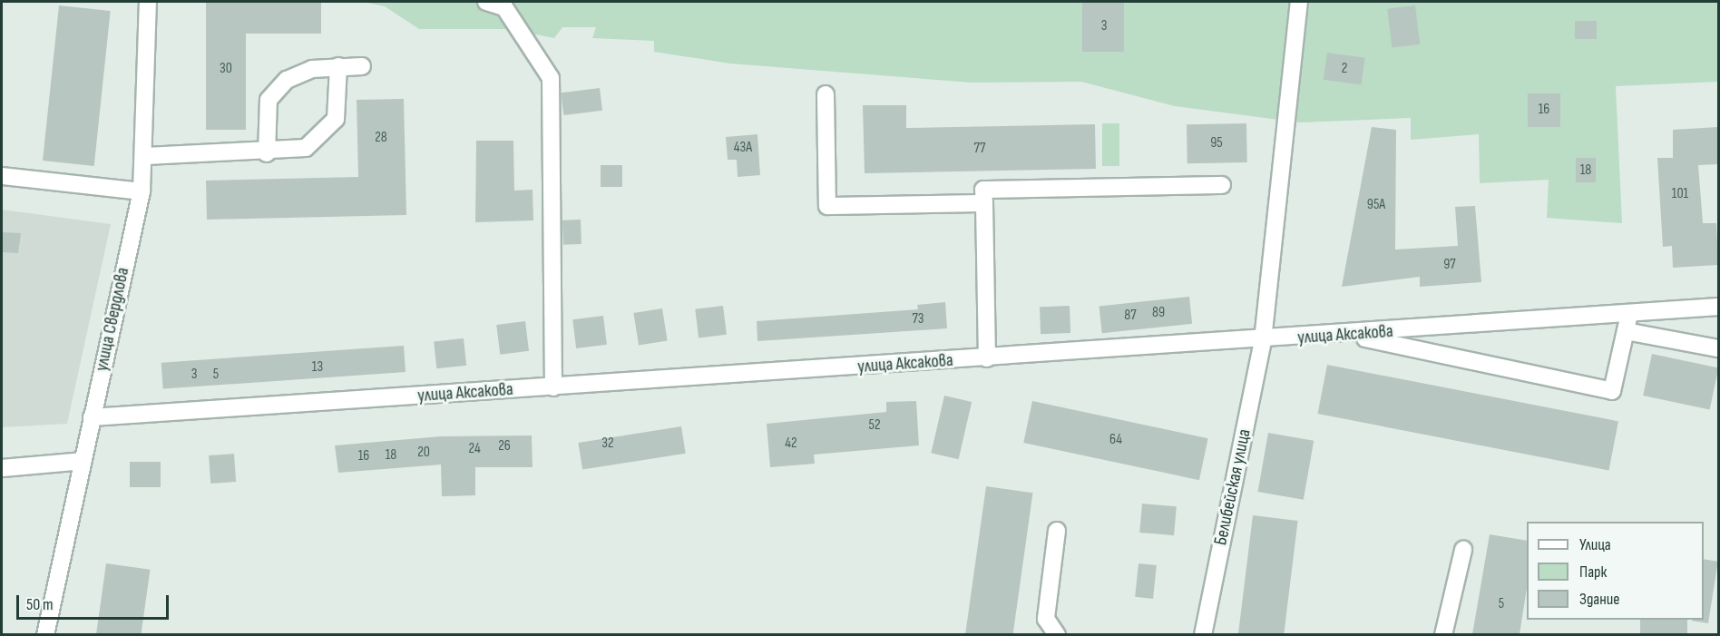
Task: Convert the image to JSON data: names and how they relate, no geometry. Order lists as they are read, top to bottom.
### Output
{
  "streets": {
    "street": ["улица Свердлова", "улица Аксакова", "Белибейская улица"]
  },
  "crossings": [
    ["улица Свердлова", "улица Аксакова"],
    ["улица Аксакова", "Белибейская улица"]
  ],
  "house_numbers": [
    "3",
    "30",
    "2",
    "16",
    "28",
    "95",
    "43А",
    "77",
    "18",
    "101",
    "95А",
    "97",
    "89",
    "87",
    "73",
    "13",
    "3",
    "5",
    "52",
    "64",
    "32",
    "42",
    "26",
    "24",
    "20",
    "18",
    "16",
    "5"
  ],
  "legend": ["Улица", "Парк", "Здание"],
  "scale_bar": "50 m"
}
